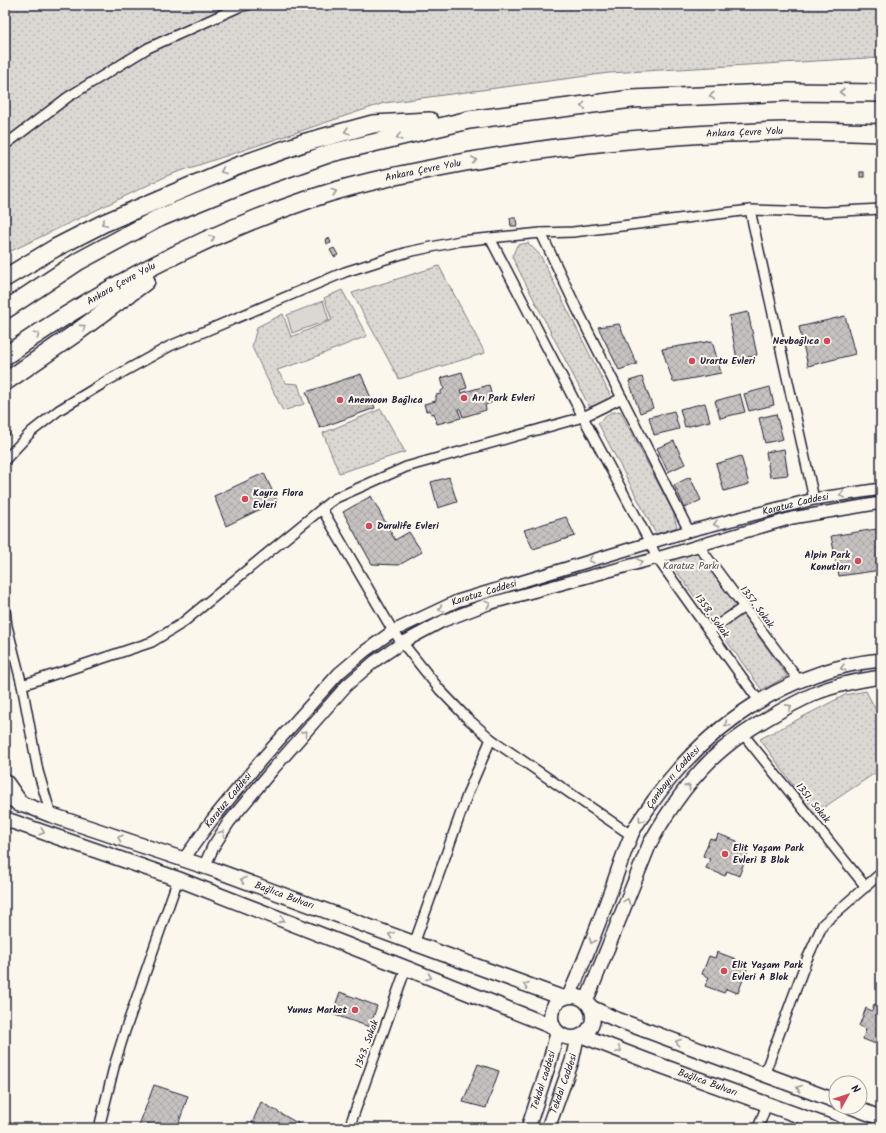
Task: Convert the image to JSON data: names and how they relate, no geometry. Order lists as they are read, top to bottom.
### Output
{
  "streets": {
    "highway": ["Ankara Çevre Yolu"],
    "main road": [
      "Çambayırı Caddesi",
      "Bağlıca Bulvarı",
      "Tekdal caddesi",
      "Tekdal Caddesi"
    ],
    "street": [
      "Karatuz Caddesi",
      "1357. Sokak",
      "1358. Sokak",
      "1351. Sokak",
      "1343. Sokak"
    ]
  },
  "crossings": [
    ["Karatuz Caddesi", "1357. Sokak"],
    ["Karatuz Caddesi", "1358. Sokak"],
    ["Karatuz Caddesi", "Bağlıca Bulvarı"],
    ["1357. Sokak", "Çambayırı Caddesi"],
    ["1358. Sokak", "Çambayırı Caddesi"],
    ["Çambayırı Caddesi", "1351. Sokak"],
    ["Çambayırı Caddesi", "Bağlıca Bulvarı"],
    ["Çambayırı Caddesi", "Tekdal caddesi"],
    ["Çambayırı Caddesi", "Tekdal Caddesi"],
    ["Bağlıca Bulvarı", "Tekdal caddesi"],
    ["Bağlıca Bulvarı", "Tekdal Caddesi"],
    ["Tekdal caddesi", "Tekdal Caddesi"]
  ],
  "parks": ["Karatuz Parkı"],
  "places": [
    "Nevbağlıca",
    "Urartu Evleri",
    "Arı Park Evleri",
    "Anemoon Bağlıca",
    "Kayra Flora Evleri",
    "Durulife Evleri",
    "Alpin Park Konutları",
    "Elit Yaşam Park Evleri B Blok",
    "Elit Yaşam Park Evleri A Blok",
    "Yunus Market"
  ],
  "north": "top right"
}
